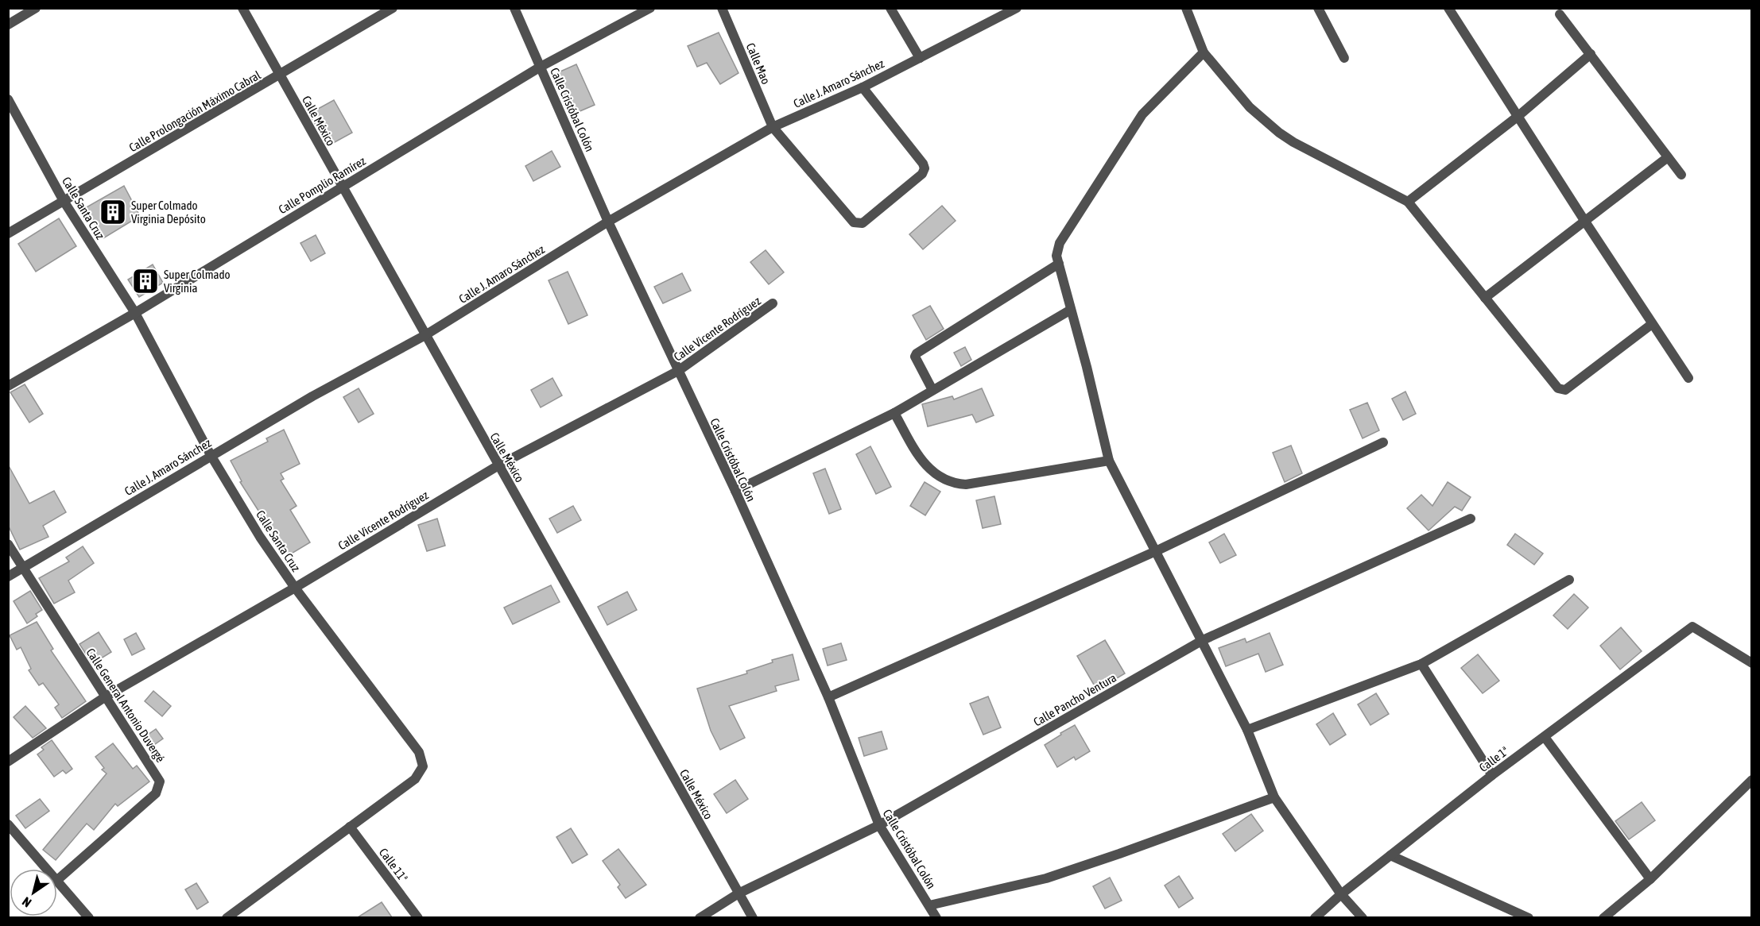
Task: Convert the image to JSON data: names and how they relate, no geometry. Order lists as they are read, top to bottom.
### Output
{
  "streets": {
    "street": [
      "Calle Mao",
      "Calle J. Amaro Sánchez",
      "Calle Cristóbal Colón",
      "Calle Prolongación Máximo Cabral",
      "Calle México",
      "Calle Pomplio Ramírez",
      "Calle Santa Cruz",
      "Calle Vicente Rodríguez",
      "Calle Pancho Ventura",
      "Calle General Antonio Duvergé",
      "Calle 1ª",
      "Calle 11ª"
    ]
  },
  "crossings": [
    ["Calle Mao", "Calle J. Amaro Sánchez"],
    ["Calle J. Amaro Sánchez", "Calle Cristóbal Colón"],
    ["Calle J. Amaro Sánchez", "Calle México"],
    ["Calle J. Amaro Sánchez", "Calle Santa Cruz"],
    ["Calle J. Amaro Sánchez", "Calle General Antonio Duvergé"],
    ["Calle Cristóbal Colón", "Calle Pomplio Ramírez"],
    ["Calle Cristóbal Colón", "Calle Vicente Rodríguez"],
    ["Calle Cristóbal Colón", "Calle Pancho Ventura"],
    ["Calle Prolongación Máximo Cabral", "Calle México"],
    ["Calle Prolongación Máximo Cabral", "Calle Santa Cruz"],
    ["Calle México", "Calle Pomplio Ramírez"],
    ["Calle México", "Calle Vicente Rodríguez"],
    ["Calle México", "Calle Pancho Ventura"],
    ["Calle Pomplio Ramírez", "Calle Santa Cruz"],
    ["Calle Santa Cruz", "Calle Vicente Rodríguez"],
    ["Calle Santa Cruz", "Calle 11ª"],
    ["Calle Vicente Rodríguez", "Calle General Antonio Duvergé"]
  ],
  "places": {
    "building": ["Super Colmado Virginia Depósito", "Super Colmado Virginia"]
  },
  "north": "bottom left"
}
